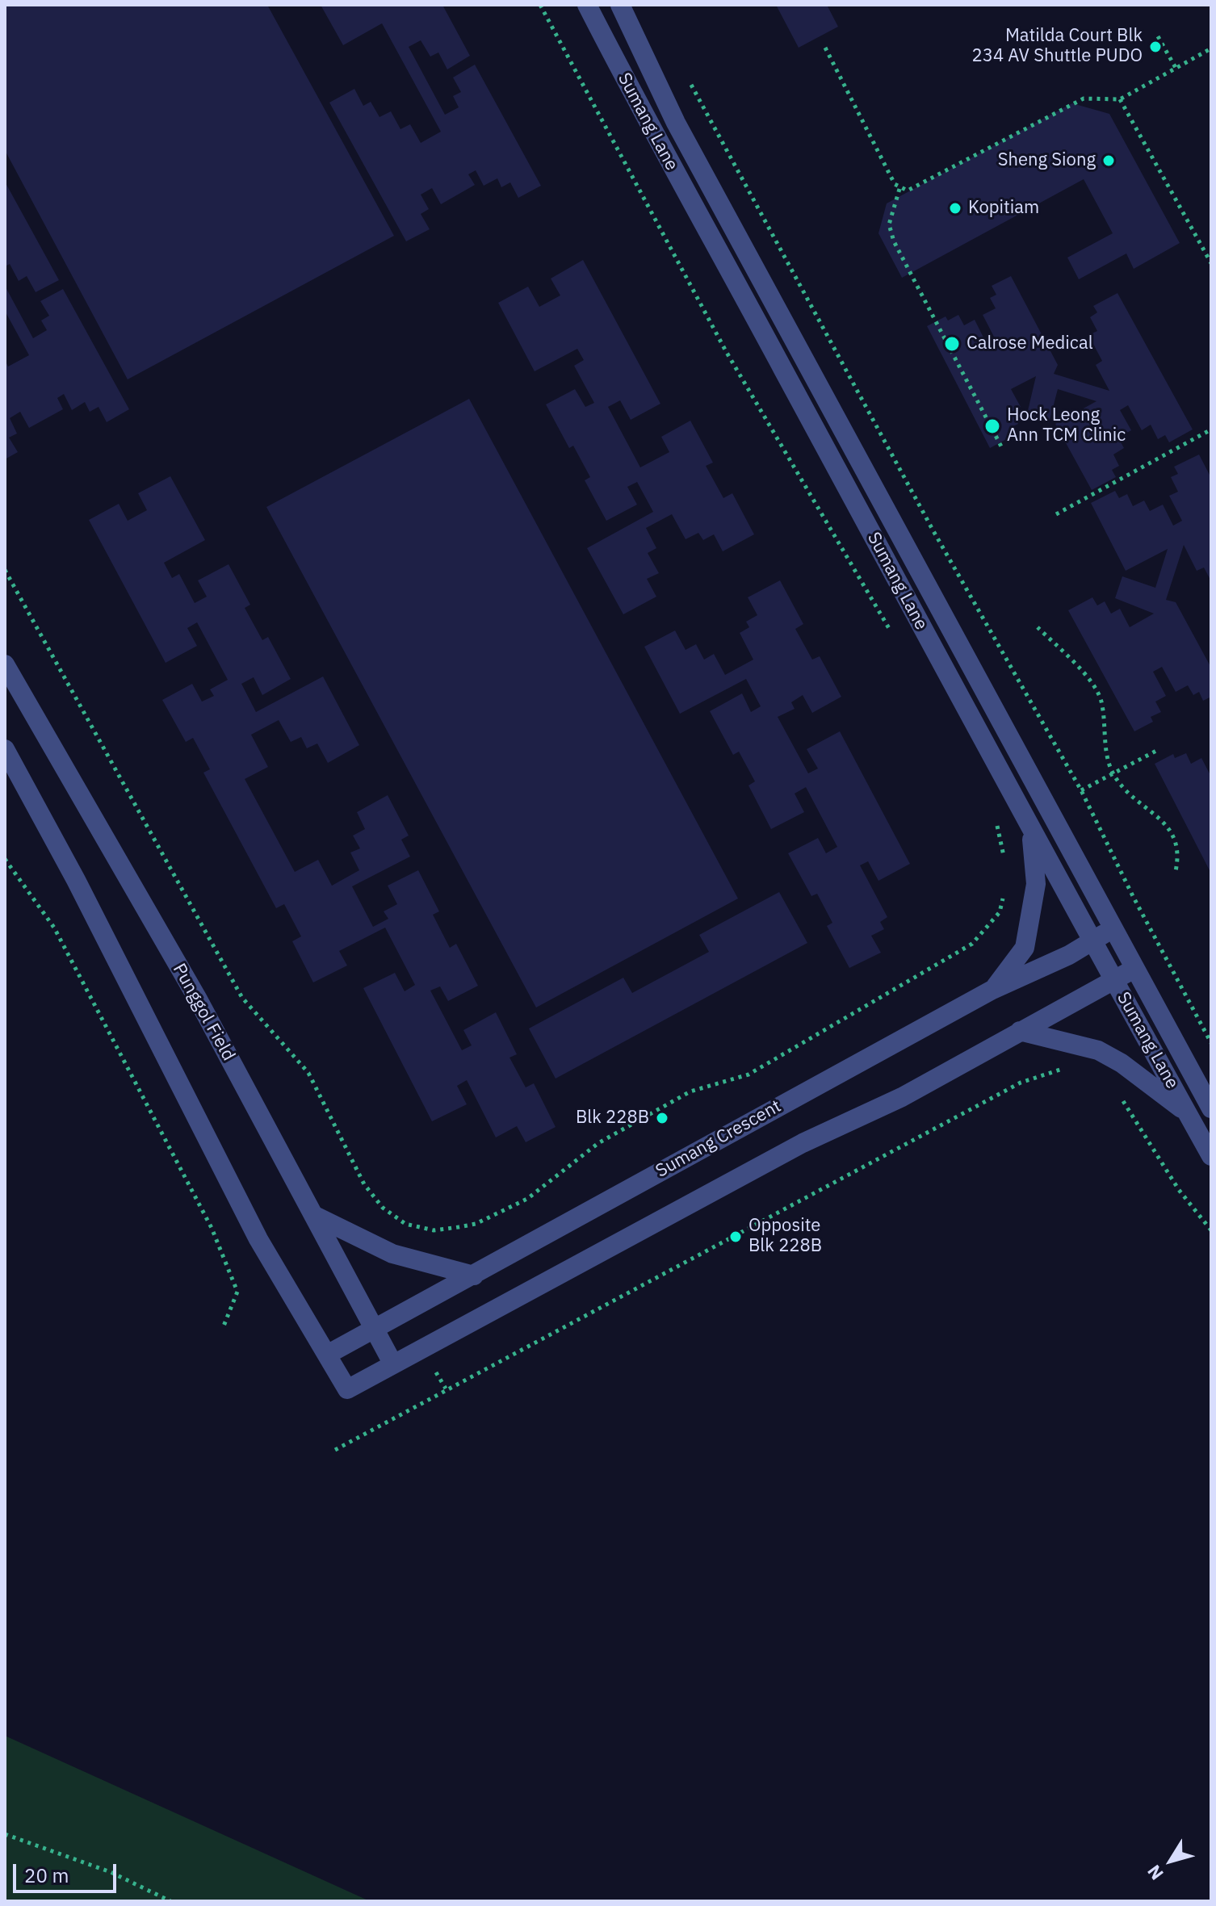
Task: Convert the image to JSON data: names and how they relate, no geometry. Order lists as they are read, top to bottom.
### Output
{
  "streets": {
    "street": ["Sumang Lane", "Punggol Field", "Sumang Crescent"]
  },
  "crossings": [
    ["Sumang Lane", "Sumang Crescent"],
    ["Punggol Field", "Sumang Crescent"]
  ],
  "places": [
    "Matilda Court Blk 234 AV Shuttle PUDO",
    "Sheng Siong",
    "Kopitiam",
    "Calrose Medical",
    "Hock Leong Ann TCM Clinic",
    "Blk 228B",
    "Opposite Blk 228B"
  ],
  "scale_bar": "20 m",
  "north": "bottom left"
}
